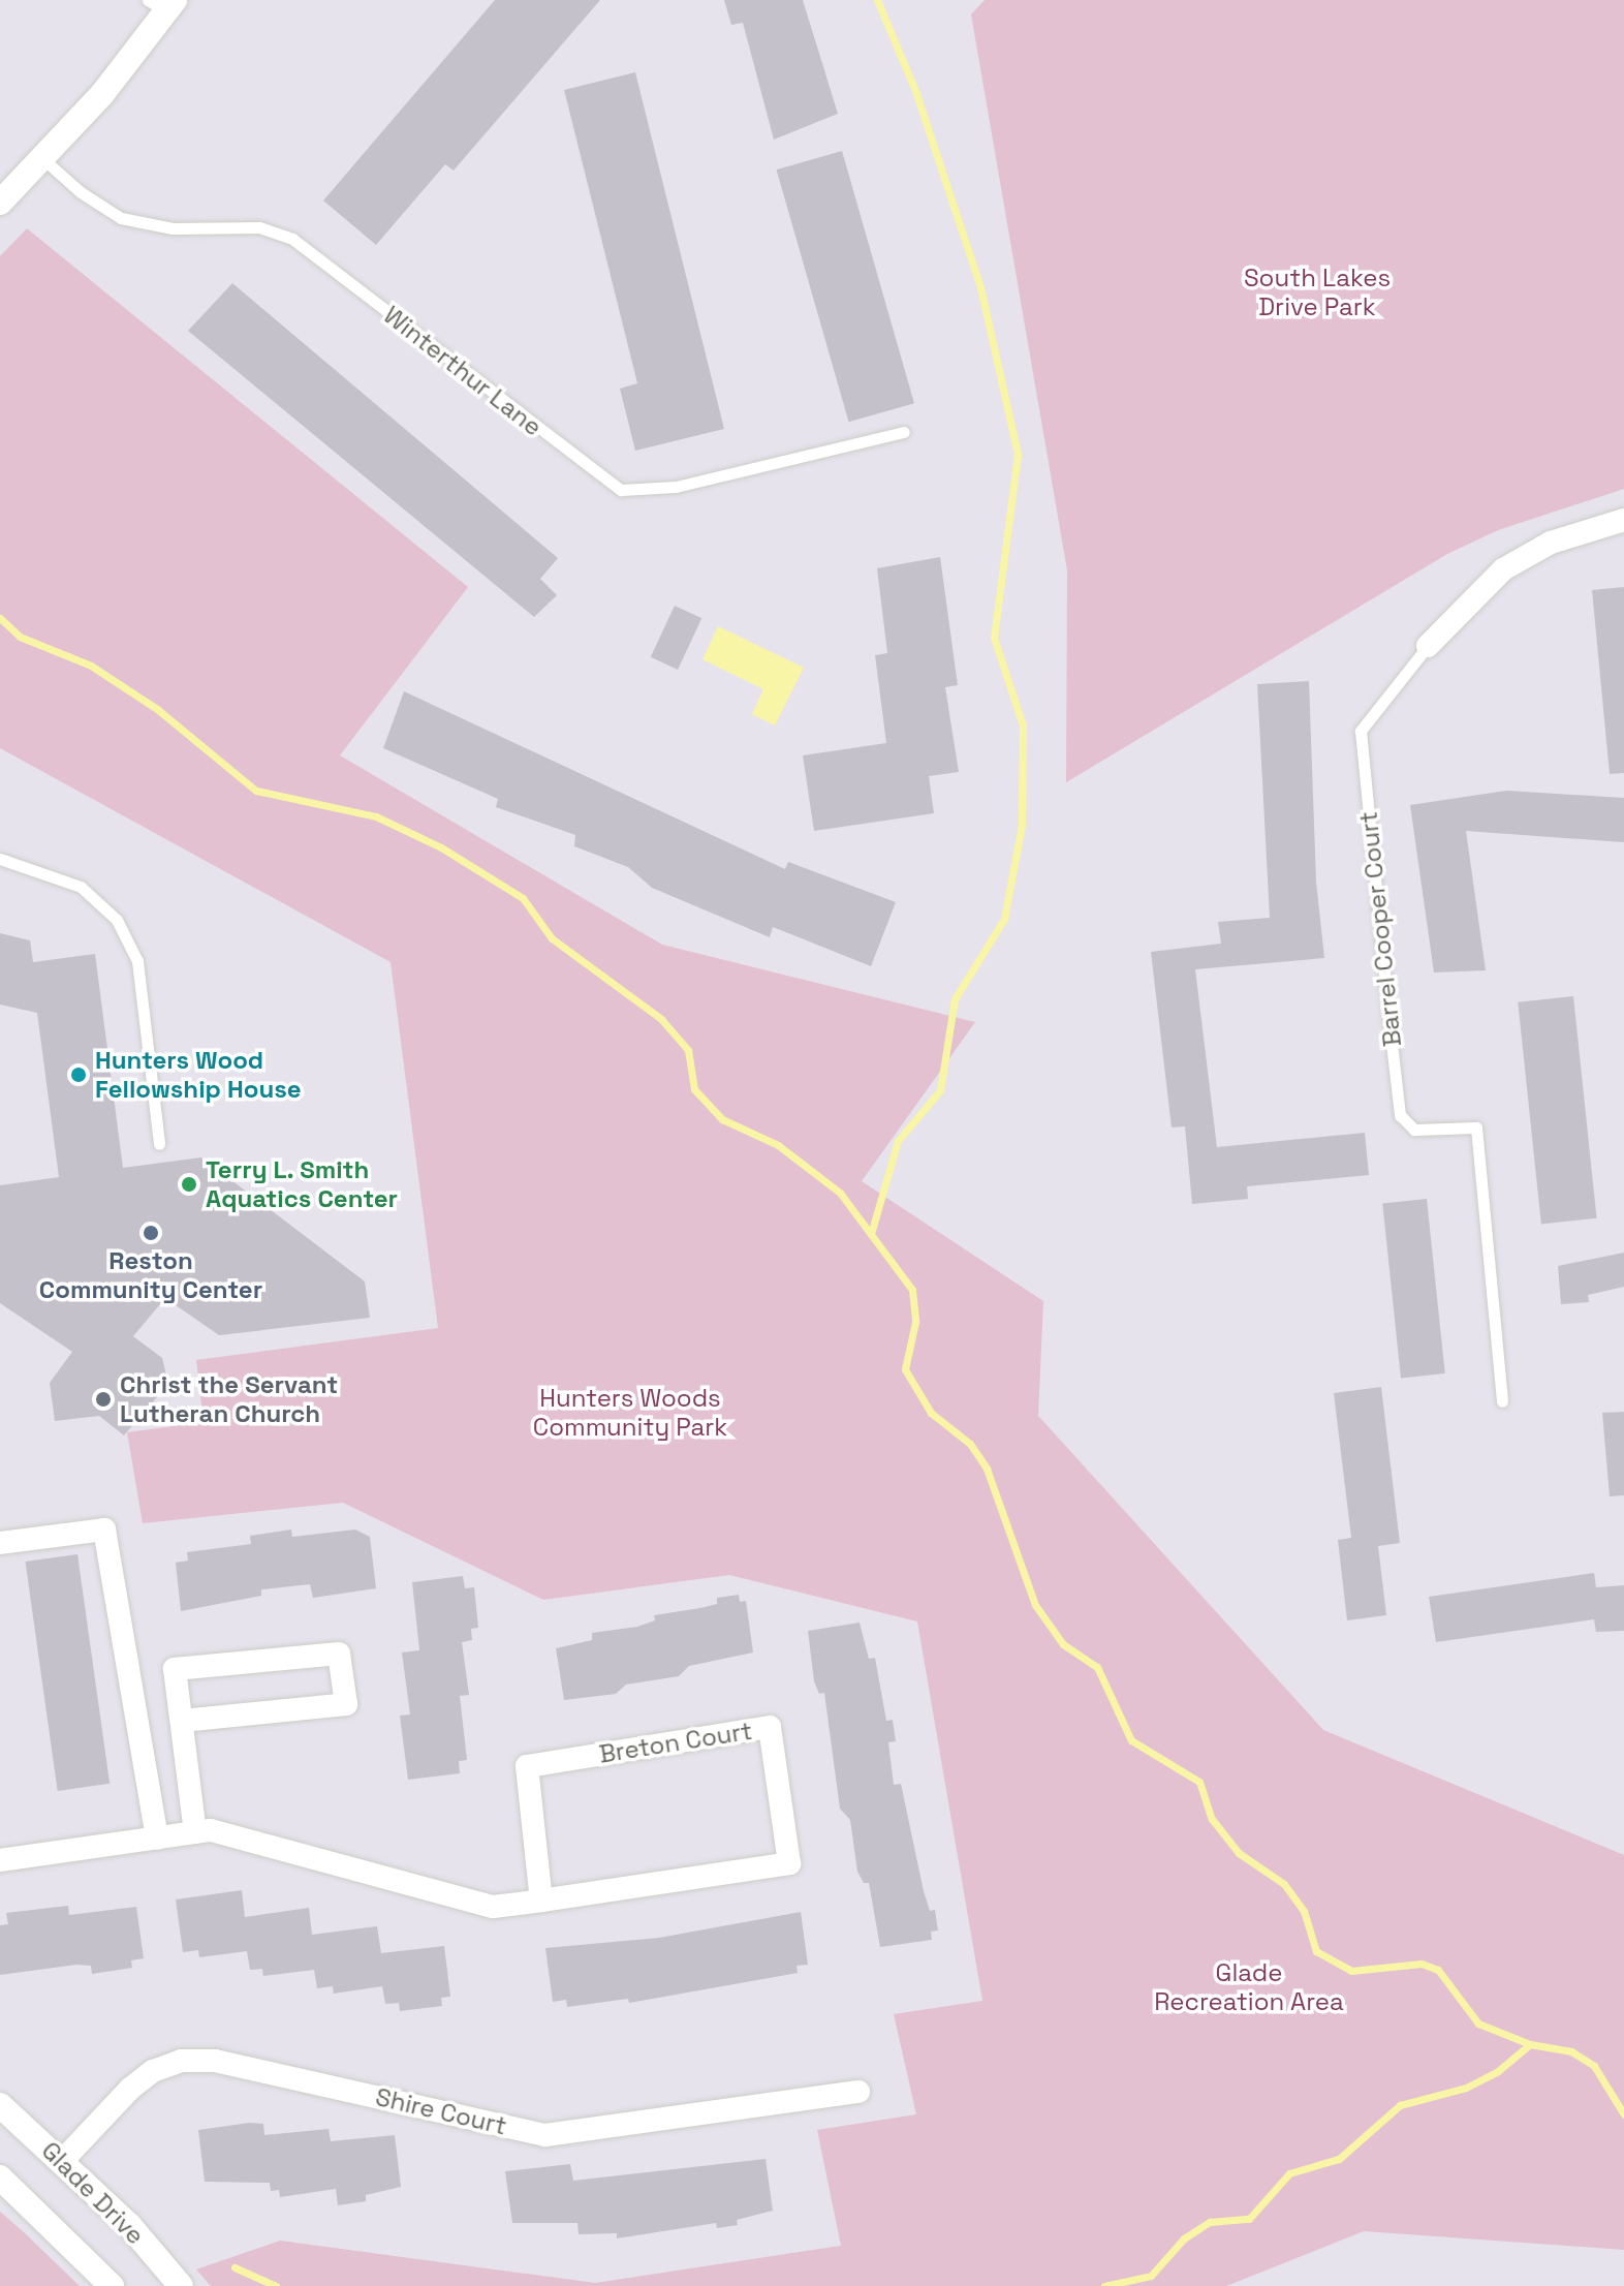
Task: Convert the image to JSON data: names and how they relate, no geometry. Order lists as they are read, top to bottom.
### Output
{
  "streets": {
    "street": [
      "Barrel Cooper Court",
      "Breton Court",
      "Shire Court",
      "Glade Drive"
    ],
    "lane": ["Winterthur Lane"]
  },
  "crossings": [
    ["Shire Court", "Glade Drive"]
  ],
  "parks": ["South Lakes Drive Park", "Hunters Woods Community Park", "Glade Recreation Area"],
  "places": [
    "Hunters Wood Fellowship House",
    "Terry L. Smith Aquatics Center",
    "Reston Community Center",
    "Christ the Servant Lutheran Church"
  ]
}
